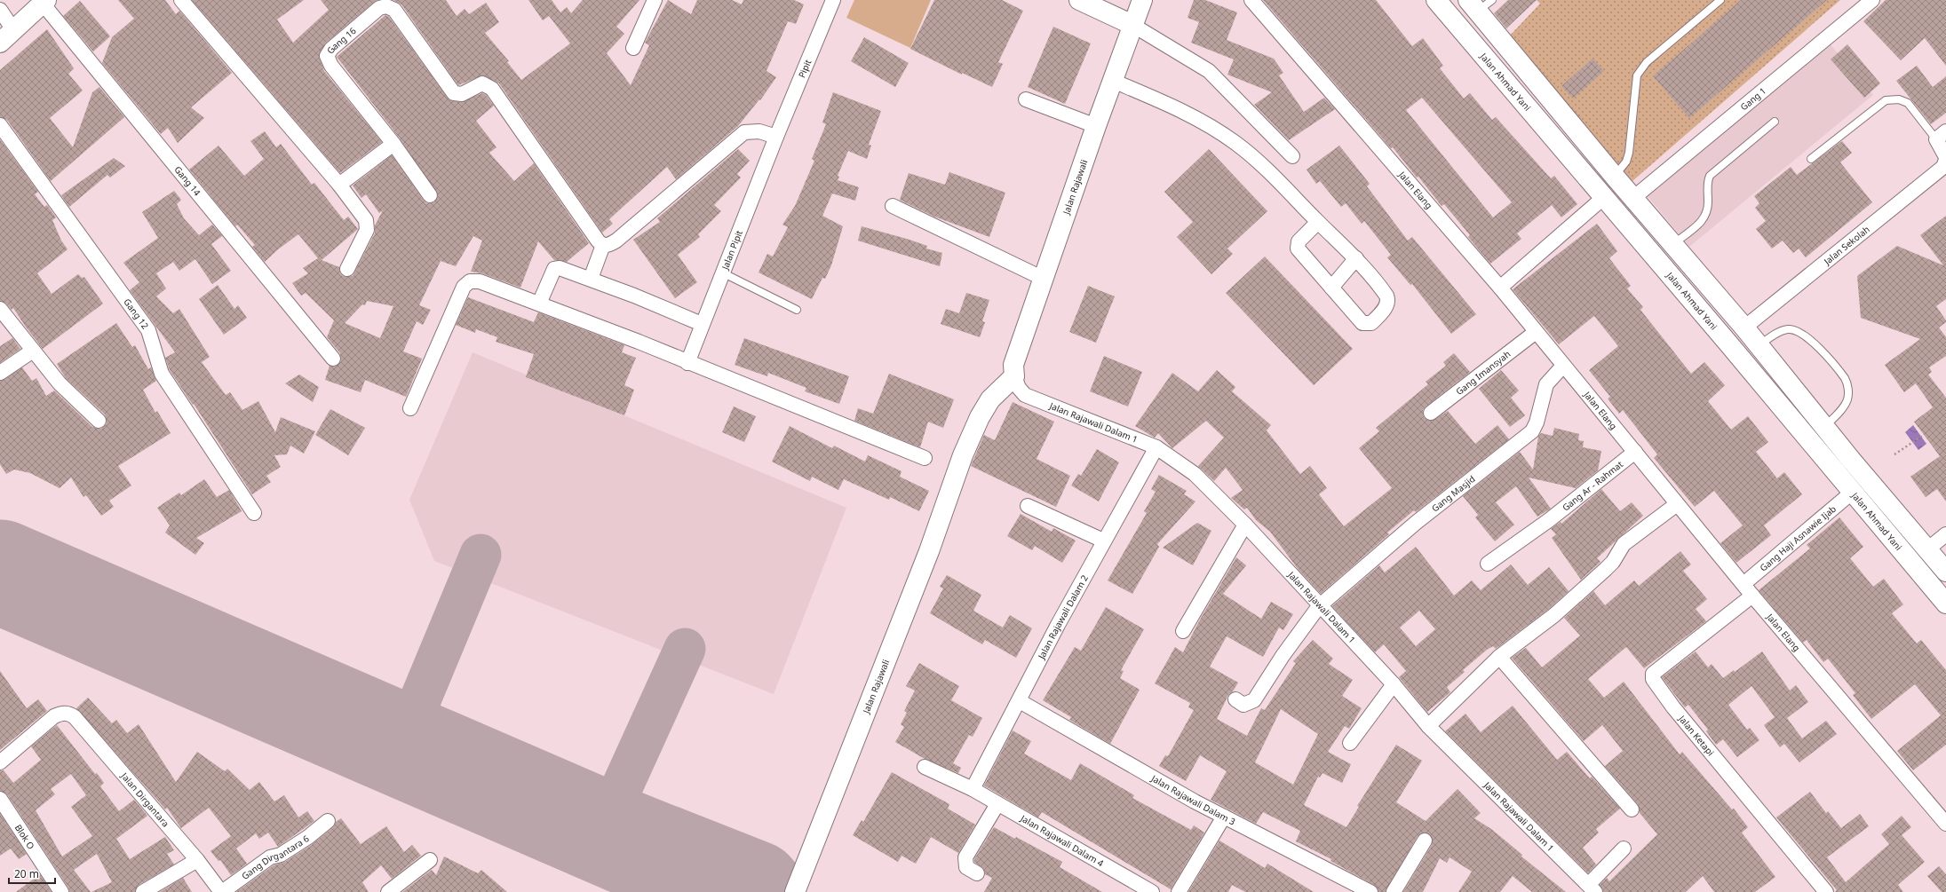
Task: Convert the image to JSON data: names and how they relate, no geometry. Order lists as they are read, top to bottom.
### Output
{
  "streets": {
    "main road": ["Jalan Ahmad Yani", "Jalan Rajawali"],
    "street": [
      "Gang 16",
      "Pipit",
      "Gang 1",
      "Gang 14",
      "Jalan Elang",
      "Jalan Sekolah",
      "Jalan Pipit",
      "Gang 12",
      "Gang Imansyah",
      "Jalan Rajawali Dalam 1",
      "Gang Ar - Rahmat",
      "Gang Masjid",
      "Gang Haji Asnawie Ijab",
      "Jalan Rajawali Dalam 2",
      "Jalan Ketapi",
      "Jalan Dirgantara",
      "Jalan Rajawali Dalam 3",
      "Blok O",
      "Jalan Rajawali Dalam 4",
      "Gang Dirgantara 6"
    ]
  },
  "crossings": [
    ["Pipit", "Jalan Pipit"],
    ["Jalan Ahmad Yani", "Gang Haji Asnawie Ijab"],
    ["Jalan Rajawali", "Jalan Rajawali Dalam 1"],
    ["Jalan Elang", "Gang Imansyah"],
    ["Jalan Elang", "Gang Ar - Rahmat"],
    ["Jalan Elang", "Gang Masjid"],
    ["Jalan Elang", "Gang Haji Asnawie Ijab"],
    ["Jalan Elang", "Jalan Ketapi"],
    ["Jalan Rajawali Dalam 1", "Gang Masjid"],
    ["Jalan Rajawali Dalam 1", "Jalan Rajawali Dalam 2"],
    ["Jalan Rajawali Dalam 2", "Jalan Rajawali Dalam 3"],
    ["Jalan Rajawali Dalam 2", "Jalan Rajawali Dalam 4"],
    ["Jalan Dirgantara", "Gang Dirgantara 6"]
  ],
  "scale_bar": "20 m"
}
